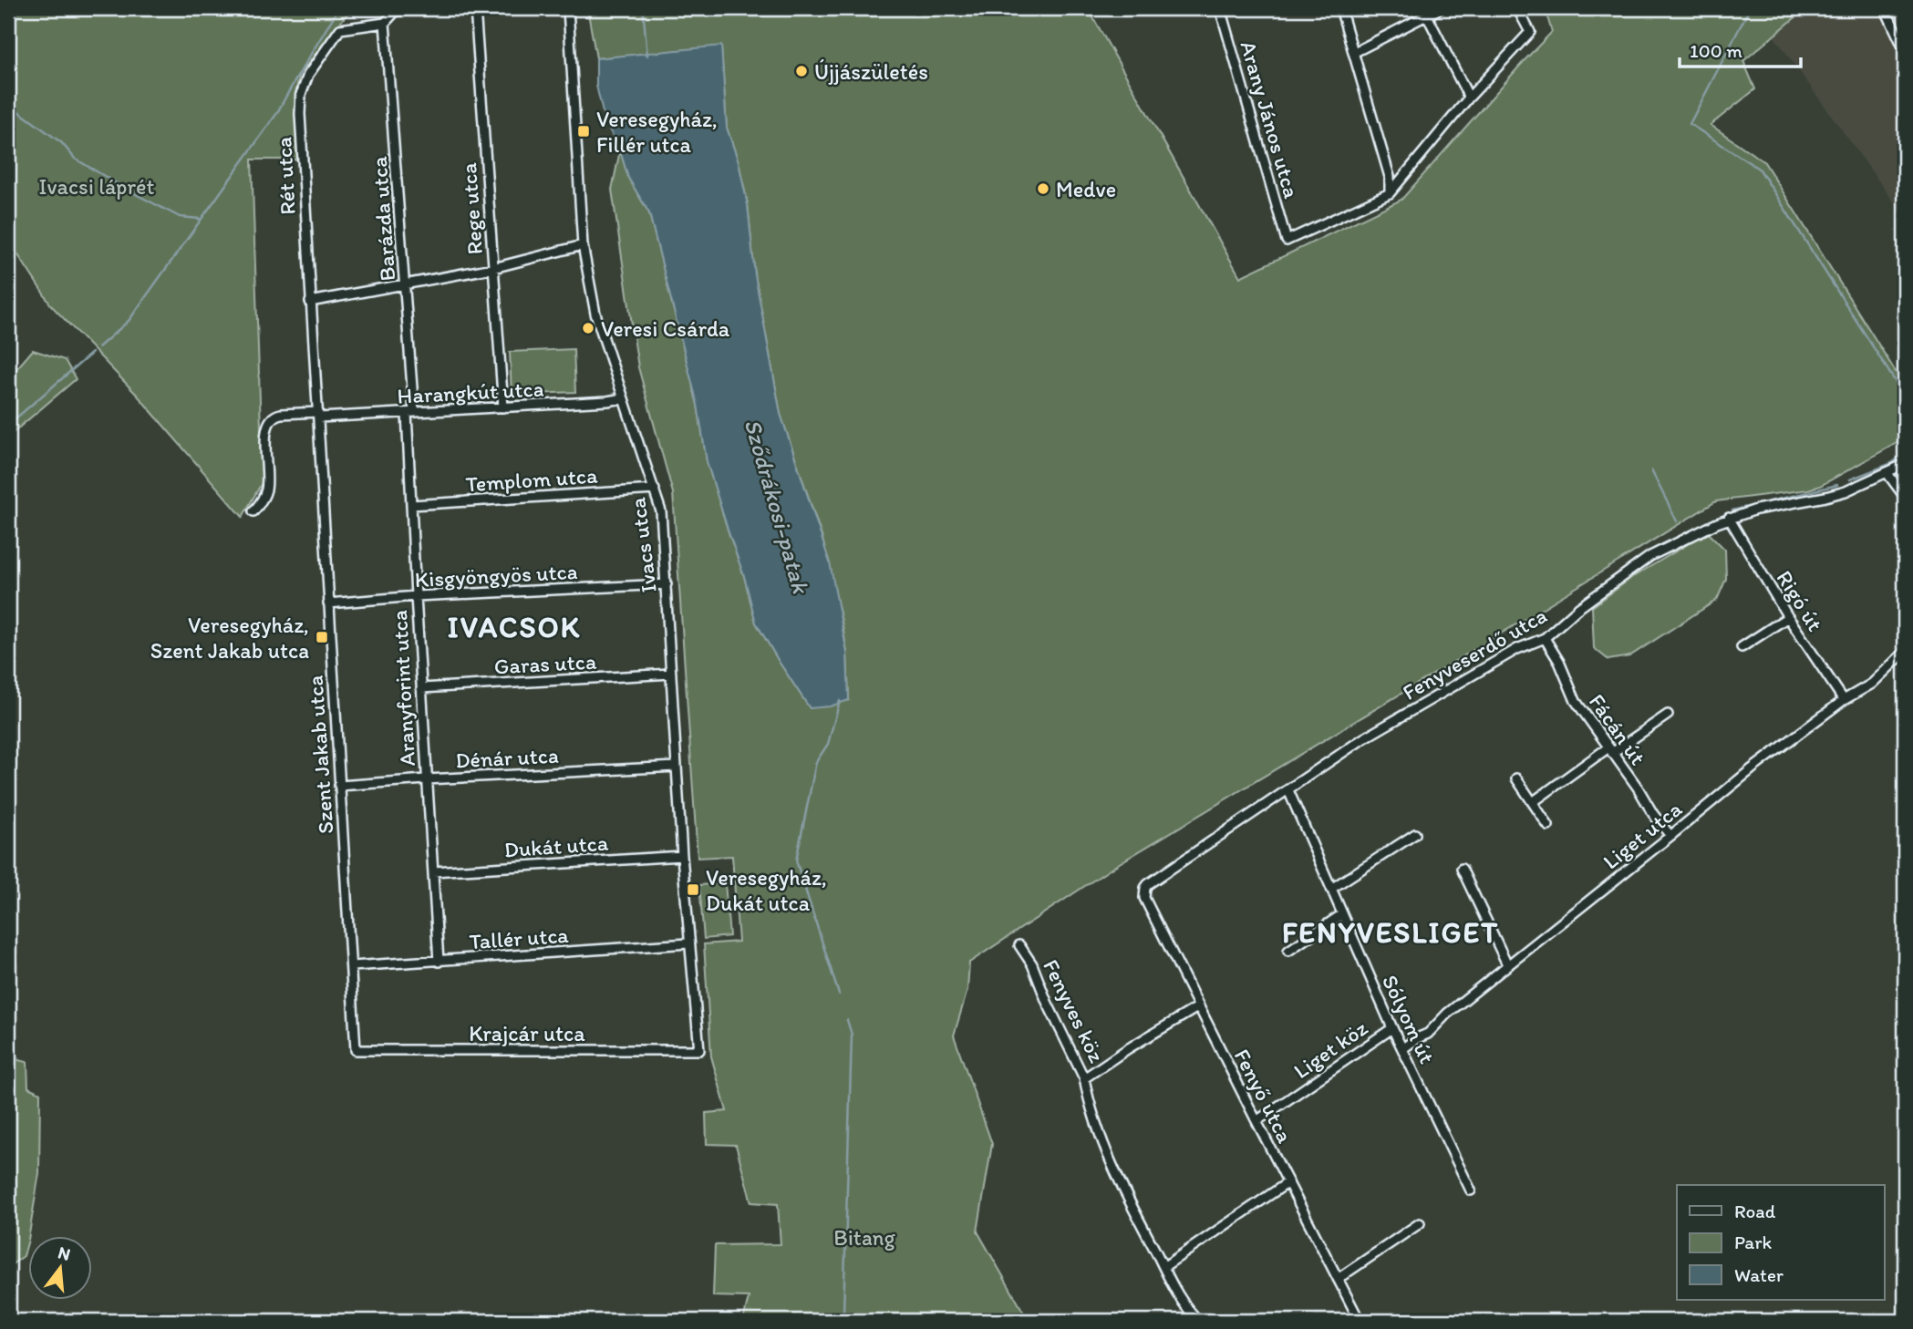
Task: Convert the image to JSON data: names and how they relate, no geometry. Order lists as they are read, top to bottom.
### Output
{
  "streets": {
    "street": [
      "Arany János utca",
      "Rét utca",
      "Rege utca",
      "Barázda utca",
      "Harangkút utca",
      "Templom utca",
      "Ivacs utca",
      "Kisgyöngyös utca",
      "Rigó út",
      "Fenyveserdő utca",
      "Garas utca",
      "Aranyforint utca",
      "Fácán út",
      "Szent Jakab utca",
      "Dénár utca",
      "Liget utca",
      "Dukát utca",
      "Tallér utca",
      "Fenyves köz",
      "Sólyom út",
      "Krajcár utca",
      "Liget köz",
      "Fenyő utca"
    ]
  },
  "crossings": [
    ["Rét utca", "Barázda utca"],
    ["Rét utca", "Harangkút utca"],
    ["Rét utca", "Szent Jakab utca"],
    ["Rege utca", "Harangkút utca"],
    ["Barázda utca", "Harangkút utca"],
    ["Barázda utca", "Aranyforint utca"],
    ["Harangkút utca", "Ivacs utca"],
    ["Harangkút utca", "Aranyforint utca"],
    ["Harangkút utca", "Szent Jakab utca"],
    ["Templom utca", "Ivacs utca"],
    ["Templom utca", "Aranyforint utca"],
    ["Ivacs utca", "Kisgyöngyös utca"],
    ["Ivacs utca", "Garas utca"],
    ["Ivacs utca", "Dénár utca"],
    ["Ivacs utca", "Dukát utca"],
    ["Ivacs utca", "Tallér utca"],
    ["Ivacs utca", "Krajcár utca"],
    ["Kisgyöngyös utca", "Aranyforint utca"],
    ["Kisgyöngyös utca", "Szent Jakab utca"],
    ["Rigó út", "Fenyveserdő utca"],
    ["Rigó út", "Liget utca"],
    ["Fenyveserdő utca", "Fácán út"],
    ["Fenyveserdő utca", "Sólyom út"],
    ["Fenyveserdő utca", "Fenyő utca"],
    ["Garas utca", "Aranyforint utca"],
    ["Aranyforint utca", "Dénár utca"],
    ["Aranyforint utca", "Dukát utca"],
    ["Aranyforint utca", "Tallér utca"],
    ["Fácán út", "Liget utca"],
    ["Szent Jakab utca", "Dénár utca"],
    ["Szent Jakab utca", "Tallér utca"],
    ["Szent Jakab utca", "Krajcár utca"],
    ["Liget utca", "Sólyom út"],
    ["Fenyves köz", "Fenyő utca"],
    ["Sólyom út", "Liget köz"],
    ["Liget köz", "Fenyő utca"]
  ],
  "districts": ["IVACSOK", "FENYVESLIGET"],
  "water": ["Sződrákosi-patak"],
  "parks": ["Ivacsi láprét", "Bitang"],
  "places": {
    "other": ["Újjászületés", "Medve", "Veresi Csárda"],
    "transit": ["Veresegyház, Fillér utca", "Veresegyház, Szent Jakab utca", "Veresegyház, Dukát utca"]
  },
  "legend": ["Road", "Park", "Water"],
  "scale_bar": "100 m",
  "north": "top"
}
